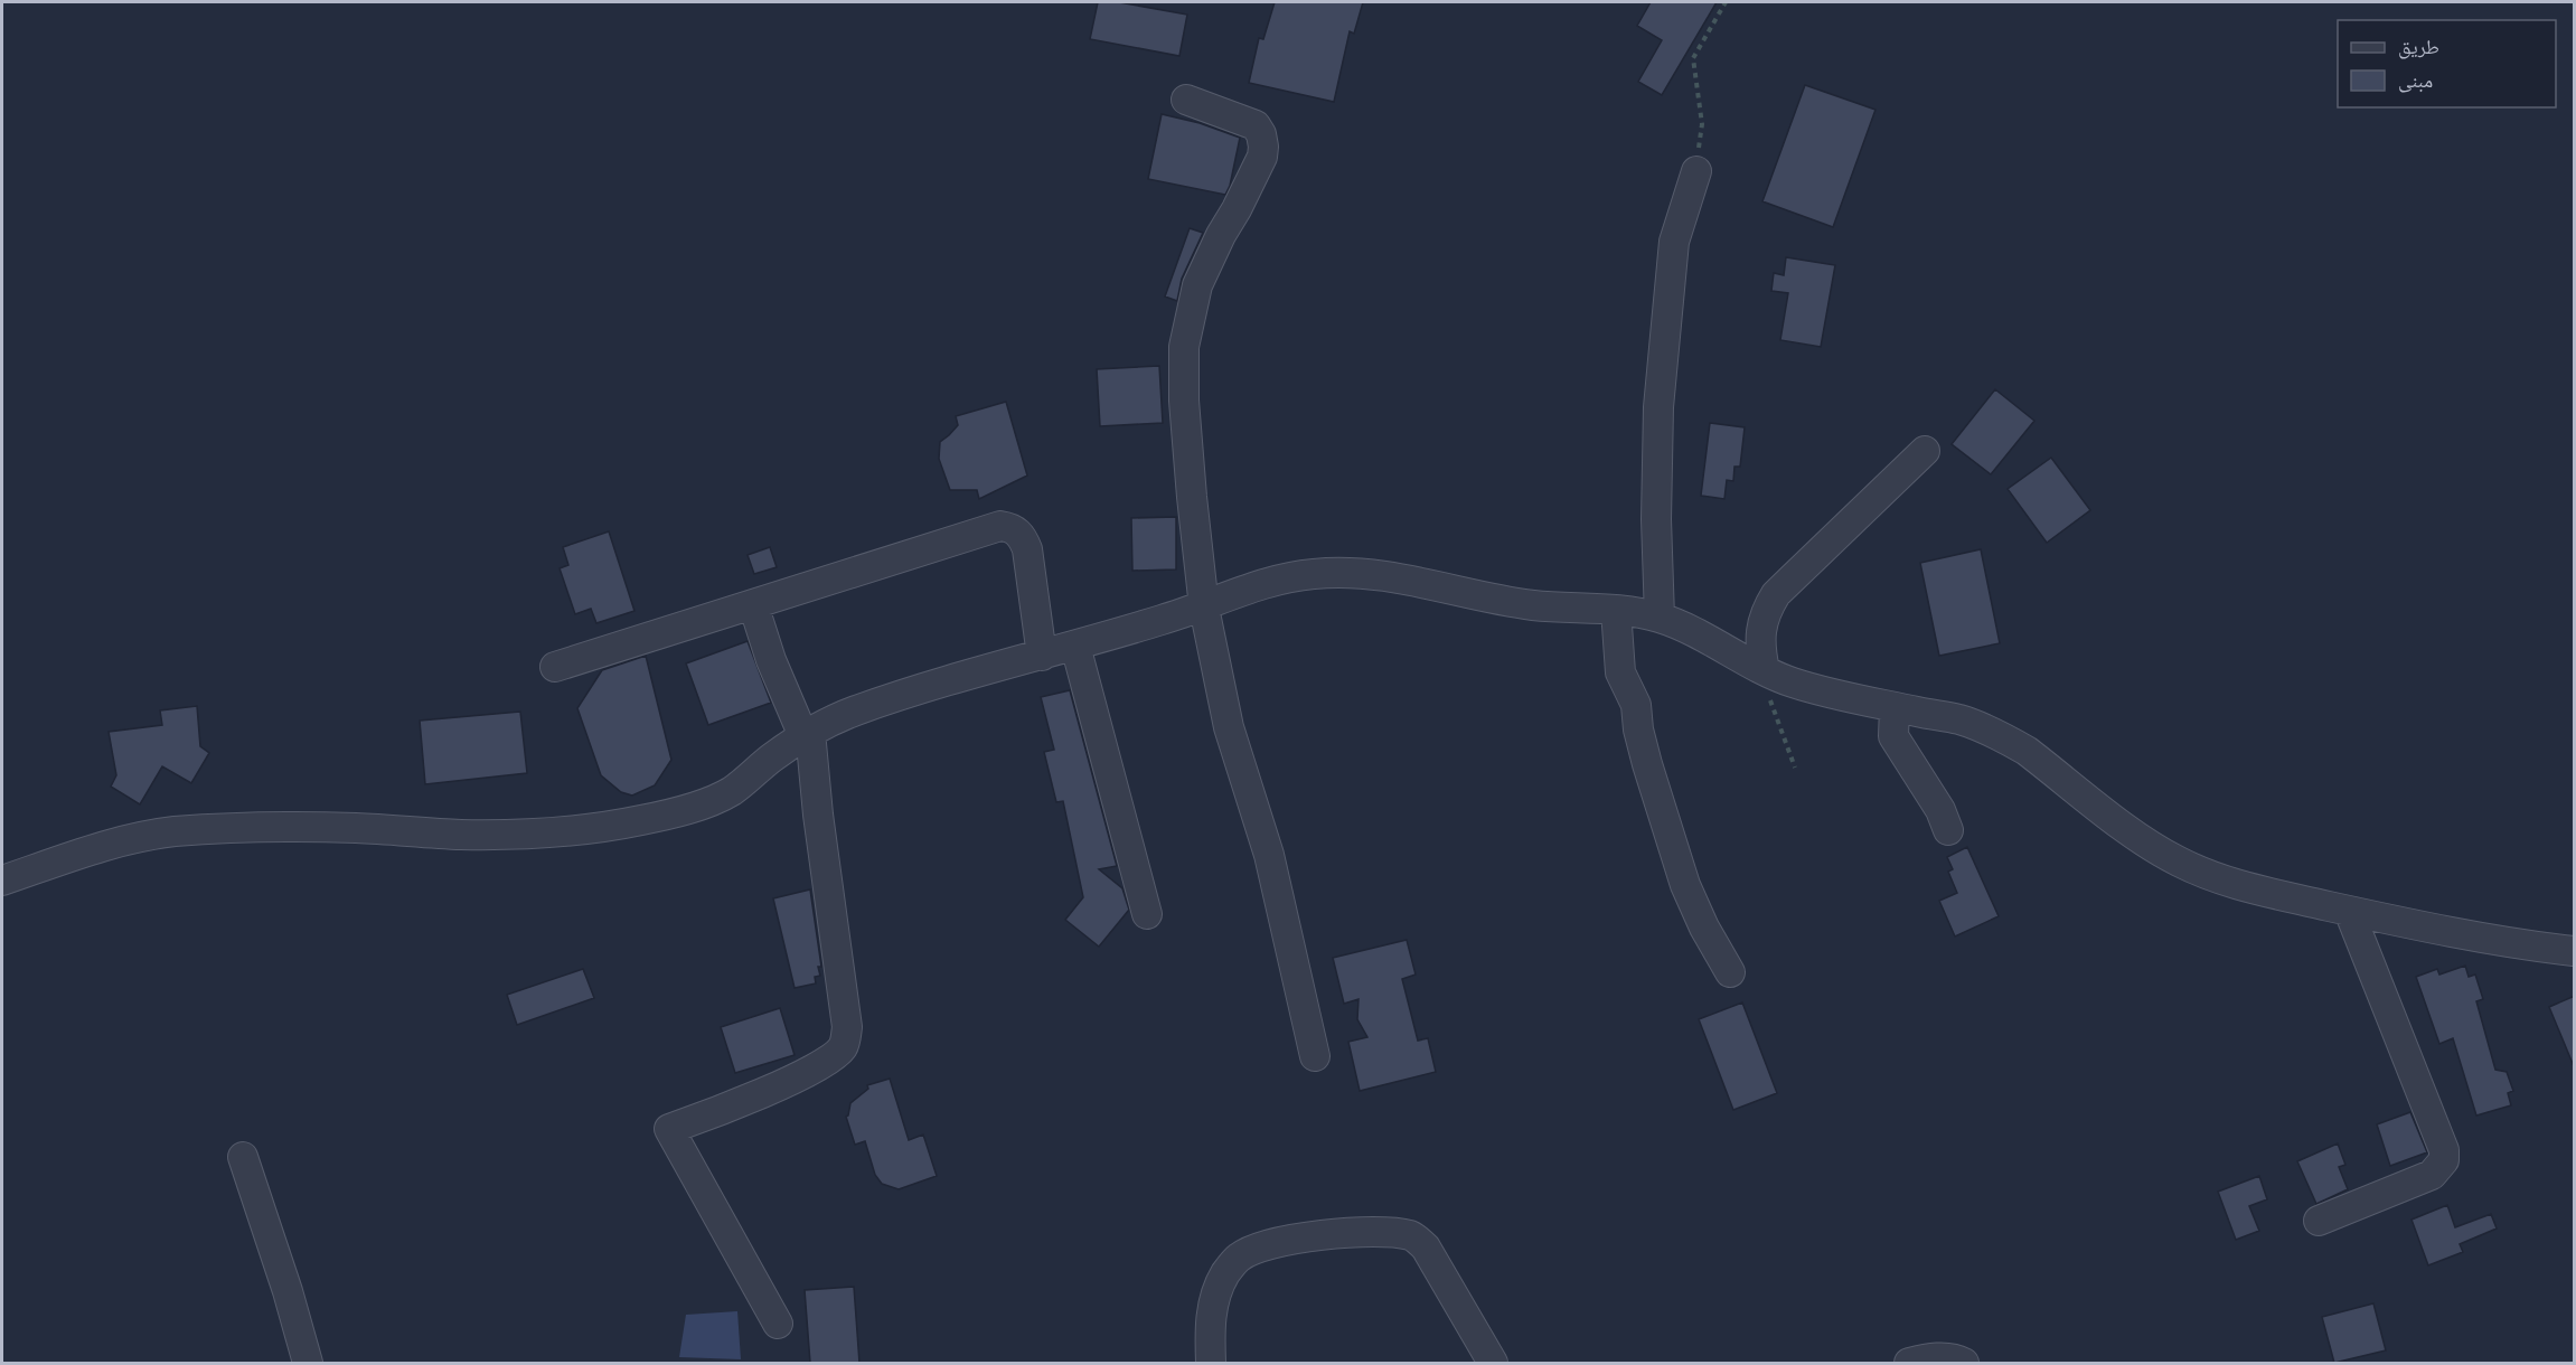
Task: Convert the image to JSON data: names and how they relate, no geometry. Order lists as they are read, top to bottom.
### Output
{
  "legend": ["طريق", "مبنى"]
}
